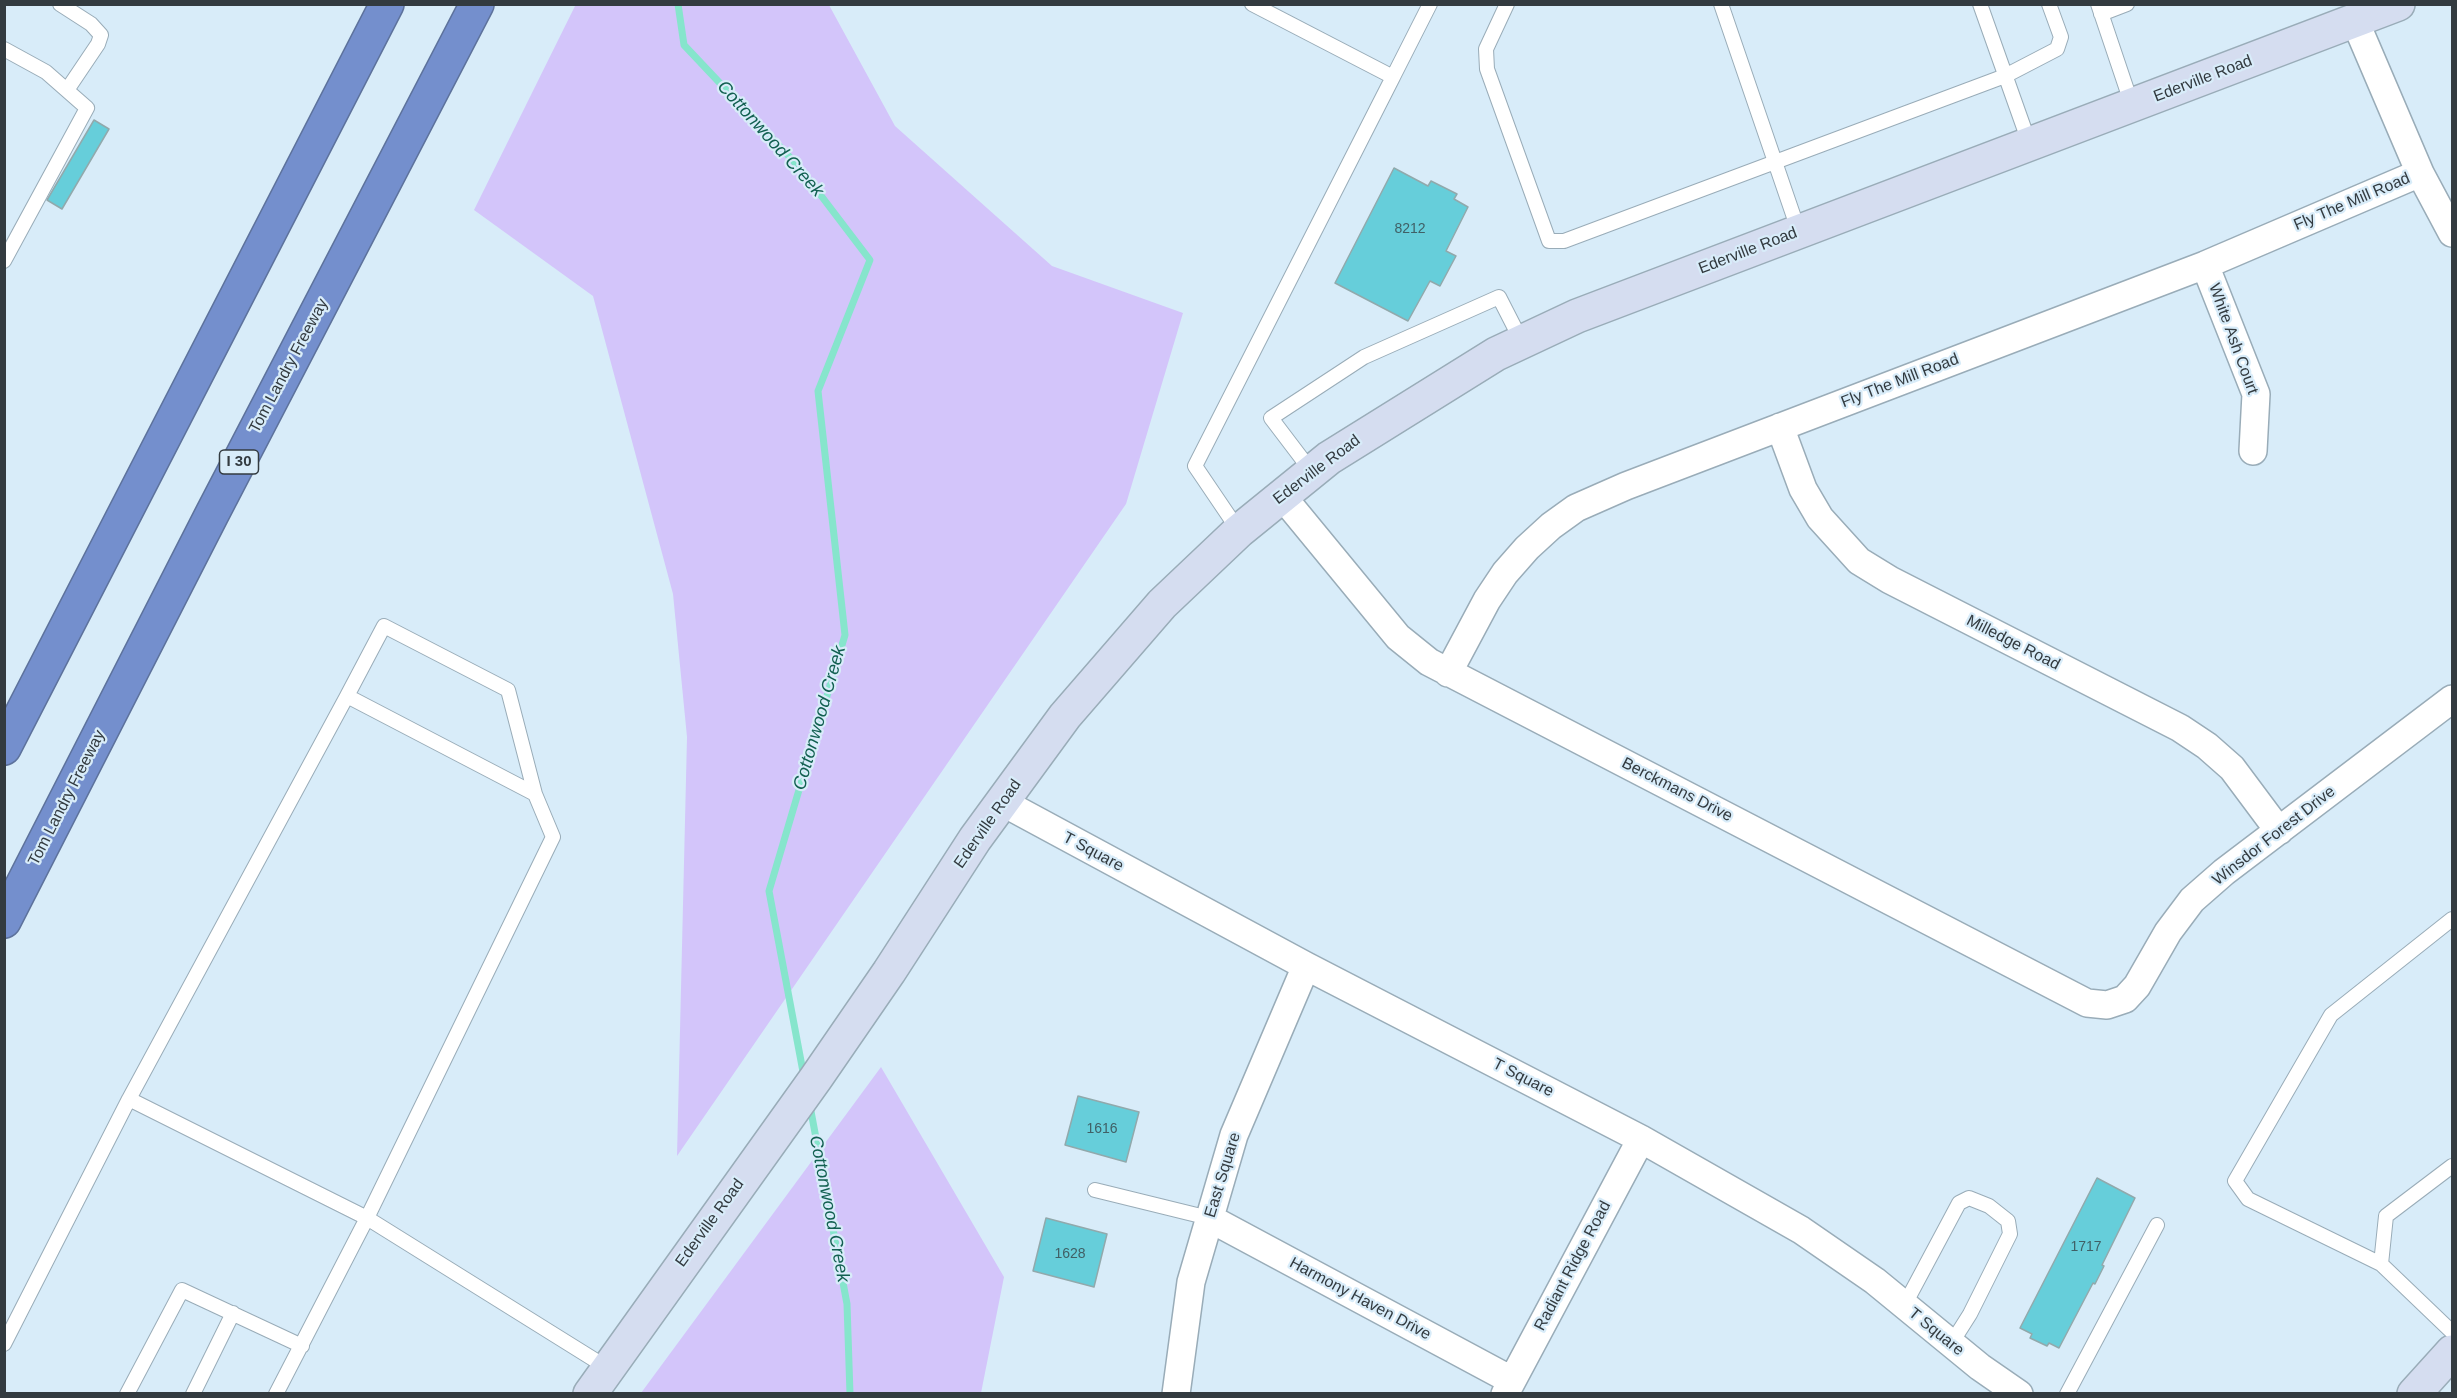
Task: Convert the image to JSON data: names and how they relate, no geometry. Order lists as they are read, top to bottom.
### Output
{
  "streets": {
    "highway": ["Tom Landry Freeway", "I 30"],
    "street": [
      "Ederville Road",
      "Fly The Mill Road",
      "White Ash Court",
      "Milledge Road",
      "Berckmans Drive",
      "Winsdor Forest Drive",
      "T Square",
      "East Square",
      "Radiant Ridge Road",
      "Harmony Haven Drive"
    ]
  },
  "crossings": [
    ["Ederville Road", "Berckmans Drive"],
    ["Ederville Road", "T Square"],
    ["Fly The Mill Road", "White Ash Court"],
    ["Fly The Mill Road", "Milledge Road"],
    ["Fly The Mill Road", "Berckmans Drive"],
    ["Milledge Road", "Winsdor Forest Drive"],
    ["Berckmans Drive", "Winsdor Forest Drive"],
    ["T Square", "East Square"],
    ["T Square", "Radiant Ridge Road"],
    ["East Square", "Harmony Haven Drive"],
    ["Radiant Ridge Road", "Harmony Haven Drive"]
  ],
  "water": ["Cottonwood Creek"],
  "house_numbers": [
    "8212",
    "1616",
    "1717",
    "1628"
  ]
}
